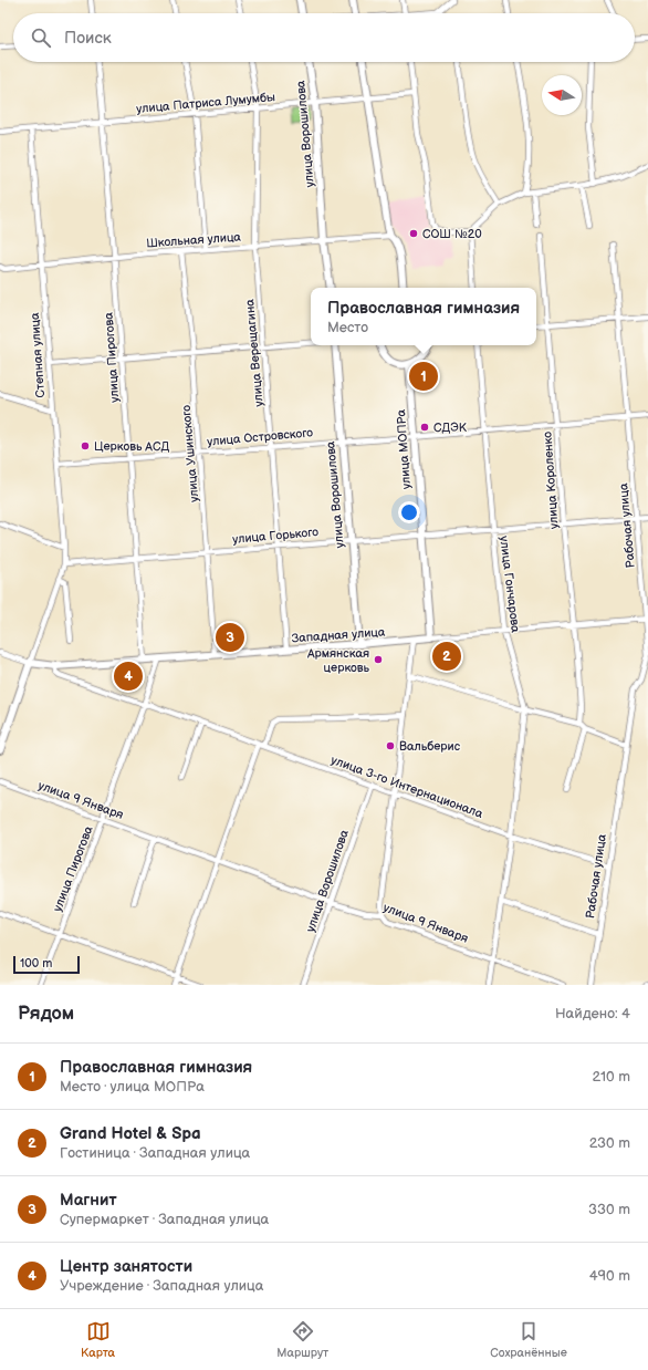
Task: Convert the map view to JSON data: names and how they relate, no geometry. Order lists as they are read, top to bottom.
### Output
{
  "streets": {
    "main road": [
      "улица Ворошилова",
      "Степная улица",
      "улица МОПРа",
      "Западная улица"
    ],
    "street": [
      "улица Патриса Лумумбы",
      "Школьная улица",
      "улица Верещагина",
      "улица Пирогова",
      "улица Островского",
      "улица Ушинского",
      "улица Короленко",
      "Рабочая улица",
      "улица Горького",
      "улица Гончарова",
      "улица 3-го Интернационала",
      "улица 9 Января"
    ]
  },
  "crossings": [
    ["улица Патриса Лумумбы", "улица Ворошилова"],
    ["улица Патриса Лумумбы", "улица Верещагина"],
    ["улица Патриса Лумумбы", "Степная улица"],
    ["улица Патриса Лумумбы", "улица Пирогова"],
    ["улица Ворошилова", "Школьная улица"],
    ["улица Ворошилова", "улица Островского"],
    ["улица Ворошилова", "улица Горького"],
    ["улица Ворошилова", "Западная улица"],
    ["улица Ворошилова", "улица 3-го Интернационала"],
    ["улица Ворошилова", "улица 9 Января"],
    ["Школьная улица", "улица Верещагина"],
    ["Школьная улица", "Степная улица"],
    ["Школьная улица", "улица Пирогова"],
    ["Школьная улица", "улица Ушинского"],
    ["улица Верещагина", "улица Островского"],
    ["улица Верещагина", "улица Горького"],
    ["улица Верещагина", "Западная улица"],
    ["Степная улица", "улица Островского"],
    ["Степная улица", "улица Горького"],
    ["Степная улица", "Западная улица"],
    ["улица Пирогова", "улица Островского"],
    ["улица Пирогова", "улица Горького"],
    ["улица Пирогова", "Западная улица"],
    ["улица Пирогова", "улица 3-го Интернационала"],
    ["улица Пирогова", "улица 9 Января"],
    ["улица Островского", "улица МОПРа"],
    ["улица Островского", "улица Ушинского"],
    ["улица Островского", "улица Короленко"],
    ["улица Островского", "Рабочая улица"],
    ["улица Островского", "улица Гончарова"],
    ["улица МОПРа", "улица Горького"],
    ["улица МОПРа", "Западная улица"],
    ["улица Ушинского", "улица Горького"],
    ["улица Ушинского", "Западная улица"],
    ["улица Короленко", "улица Горького"],
    ["улица Короленко", "Западная улица"],
    ["Рабочая улица", "улица Горького"],
    ["Рабочая улица", "Западная улица"],
    ["Рабочая улица", "улица 3-го Интернационала"],
    ["улица Горького", "улица Гончарова"],
    ["улица Гончарова", "Западная улица"],
    ["улица Гончарова", "улица 3-го Интернационала"],
    ["улица Гончарова", "улица 9 Января"],
    ["Западная улица", "улица 3-го Интернационала"]
  ],
  "places": [
    "СОШ №20",
    "СДЭК",
    "Церковь АСД",
    "Армянская церковь",
    "Вальберис"
  ],
  "scale_bar": "100 m",
  "north": "left",
  "page": {
    "search": "Поиск",
    "popup": ["Православная гимназия", "Место"],
    "pins": [
      "1",
      "3",
      "2",
      "4"
    ],
    "scale": "100 m",
    "heading": ["Рядом", "Найдено: 4"],
    "list": [
      {
        "mark": "1",
        "name": "Православная гимназия",
        "note": "Место · улица МОПРа",
        "value": "210 m"
      },
      {
        "mark": "2",
        "name": "Grand Hotel & Spa",
        "note": "Гостиница · Западная улица",
        "value": "230 m"
      },
      {
        "mark": "3",
        "name": "Магнит",
        "note": "Супермаркет · Западная улица",
        "value": "330 m"
      },
      {
        "mark": "4",
        "name": "Центр занятости",
        "note": "Учреждение · Западная улица",
        "value": "490 m"
      }
    ],
    "nav": ["Карта", "Маршрут", "Сохранённые"]
  }
}
